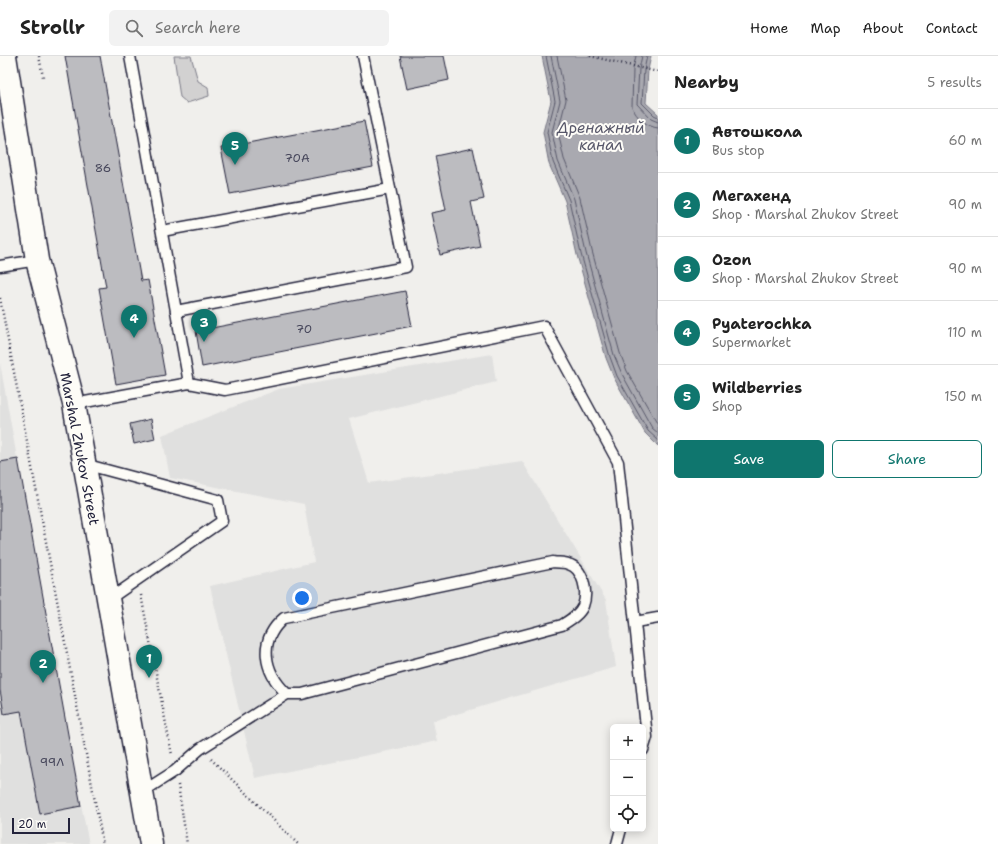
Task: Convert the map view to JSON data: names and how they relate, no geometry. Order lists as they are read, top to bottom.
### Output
{
  "streets": {
    "main road": ["Marshal Zhukov Street"]
  },
  "water": ["Дренажный канал"],
  "house_numbers": [
    "70А",
    "86",
    "70",
    "99Л"
  ],
  "scale_bar": "20 m",
  "page": {
    "header": "Strollr",
    "search": "Search here",
    "nav": [
      "Home",
      "Map",
      "About",
      "Contact"
    ],
    "heading": ["Nearby", "5 results"],
    "list": [
      {
        "mark": "1",
        "name": "Автошкола",
        "note": "Bus stop",
        "value": "60 m"
      },
      {
        "mark": "2",
        "name": "Мегахенд",
        "note": "Shop · Marshal Zhukov Street",
        "value": "90 m"
      },
      {
        "mark": "3",
        "name": "Ozon",
        "note": "Shop · Marshal Zhukov Street",
        "value": "90 m"
      },
      {
        "mark": "4",
        "name": "Pyaterochka",
        "note": "Supermarket",
        "value": "110 m"
      },
      {
        "mark": "5",
        "name": "Wildberries",
        "note": "Shop",
        "value": "150 m"
      }
    ],
    "pins": [
      "5",
      "4",
      "3",
      "1",
      "2"
    ],
    "buttons": ["Save", "Share"],
    "map_buttons": ["+", "−"],
    "scale": "20 m"
  }
}
